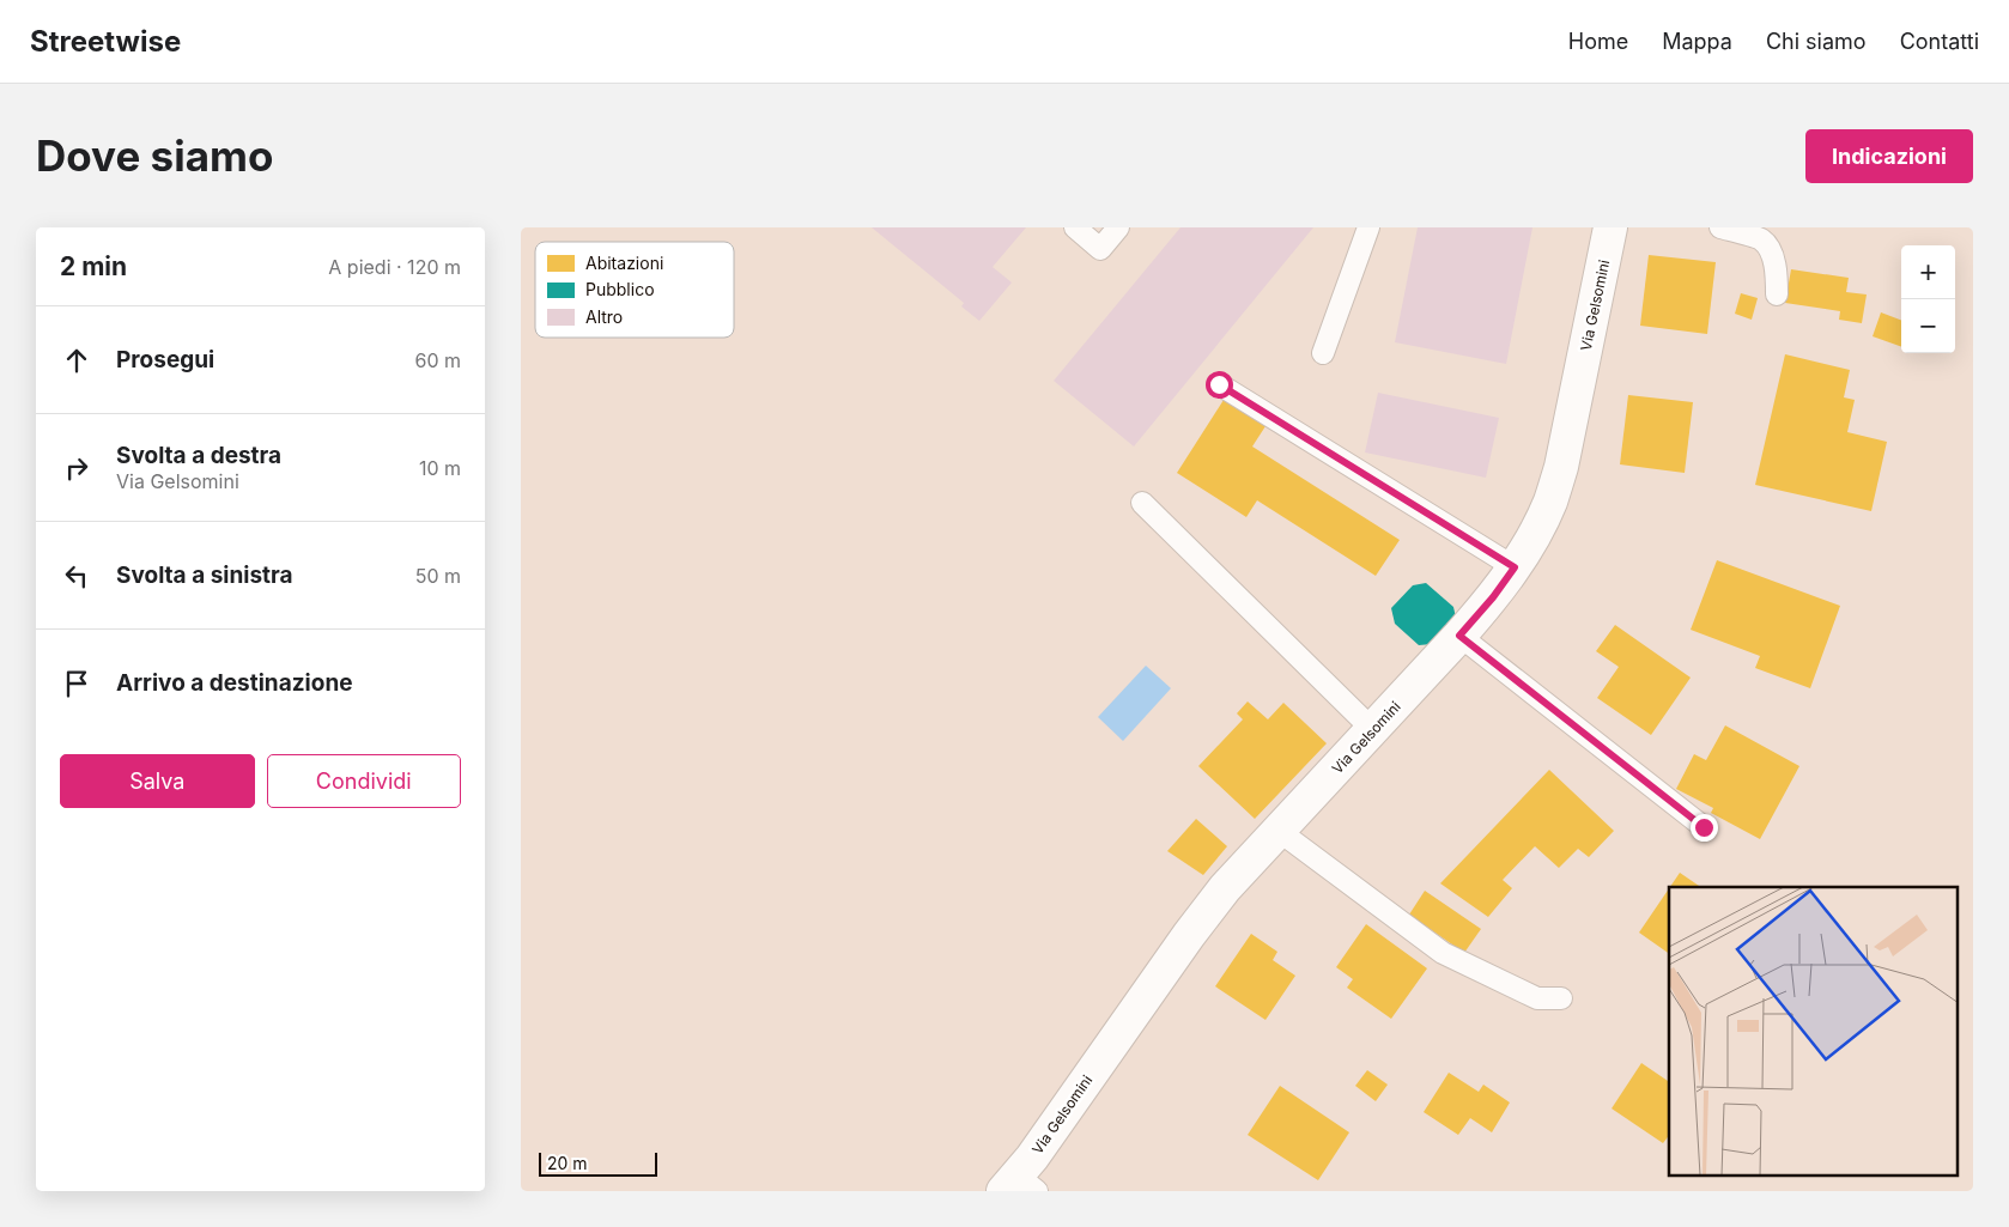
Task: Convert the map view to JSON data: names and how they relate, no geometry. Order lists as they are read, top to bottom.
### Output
{
  "streets": {
    "street": ["Via Gelsomini"]
  },
  "legend": ["Abitazioni", "Pubblico", "Altro"],
  "scale_bar": "20 m",
  "page": {
    "header": "Streetwise",
    "nav": [
      "Home",
      "Mappa",
      "Chi siamo",
      "Contatti"
    ],
    "buttons": [
      "Indicazioni",
      ["Salva", "Condividi"]
    ],
    "title": "Dove siamo",
    "heading": ["2 min", "A piedi · 120 m"],
    "map_buttons": ["+", "−"],
    "list": [
      ["Prosegui", "60 m"],
      ["Svolta a destra", "Via Gelsomini", "10 m"],
      ["Svolta a sinistra", "50 m"],
      "Arrivo a destinazione"
    ],
    "scale": "20 m"
  }
}
